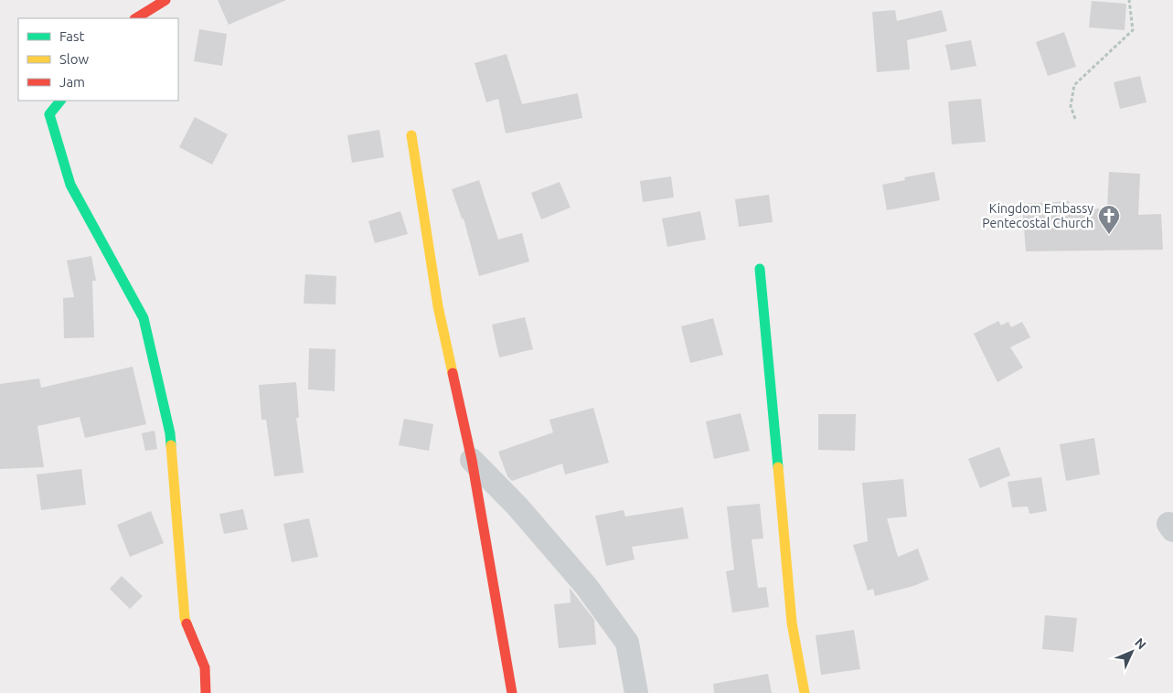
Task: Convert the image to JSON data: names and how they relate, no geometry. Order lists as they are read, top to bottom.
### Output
{
  "places": {
    "church": ["Kingdom Embassy Pentecostal Church"]
  },
  "legend": ["Fast", "Slow", "Jam"],
  "north": "top right"
}
